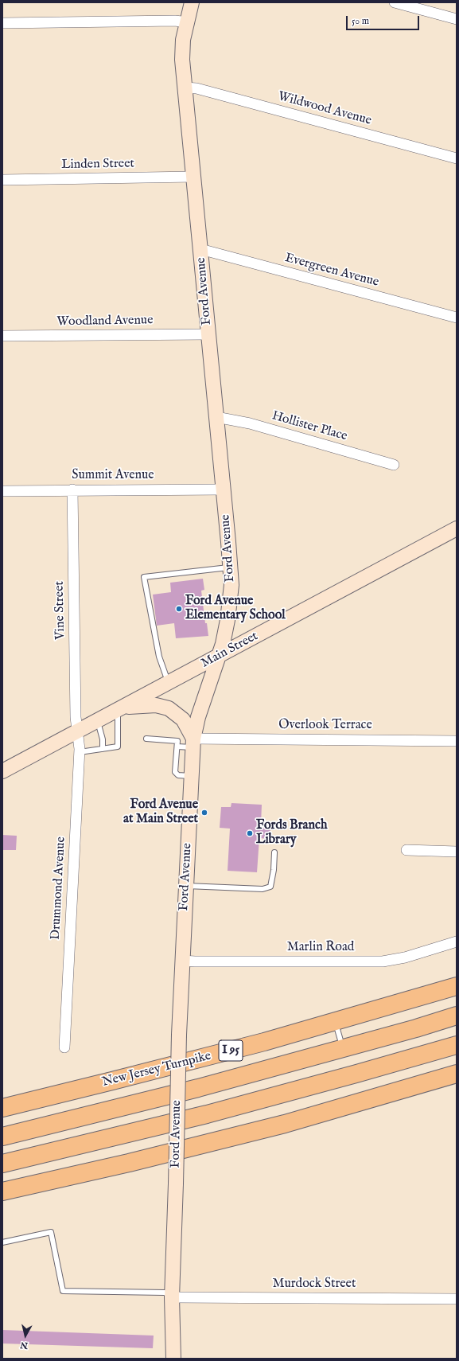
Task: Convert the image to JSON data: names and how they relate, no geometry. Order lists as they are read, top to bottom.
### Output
{
  "streets": {
    "highway": ["I 95", "New Jersey Turnpike"],
    "street": [
      "Wildwood Avenue",
      "Linden Street",
      "Evergreen Avenue",
      "Ford Avenue",
      "Woodland Avenue",
      "Hollister Place",
      "Summit Avenue",
      "Vine Street",
      "Main Street",
      "Overlook Terrace",
      "Drummond Avenue",
      "Marlin Road",
      "Murdock Street"
    ]
  },
  "crossings": [
    ["Wildwood Avenue", "Ford Avenue"],
    ["Linden Street", "Ford Avenue"],
    ["Evergreen Avenue", "Ford Avenue"],
    ["Ford Avenue", "Woodland Avenue"],
    ["Ford Avenue", "Hollister Place"],
    ["Ford Avenue", "Summit Avenue"],
    ["Ford Avenue", "Main Street"],
    ["Ford Avenue", "Overlook Terrace"],
    ["Ford Avenue", "Marlin Road"],
    ["Ford Avenue", "Murdock Street"],
    ["Summit Avenue", "Vine Street"],
    ["Vine Street", "Main Street"],
    ["Vine Street", "Drummond Avenue"],
    ["Main Street", "Drummond Avenue"]
  ],
  "places": ["Ford Avenue Elementary School", "Ford Avenue at Main Street", "Fords Branch Library"],
  "scale_bar": "50 m",
  "north": "bottom"
}
